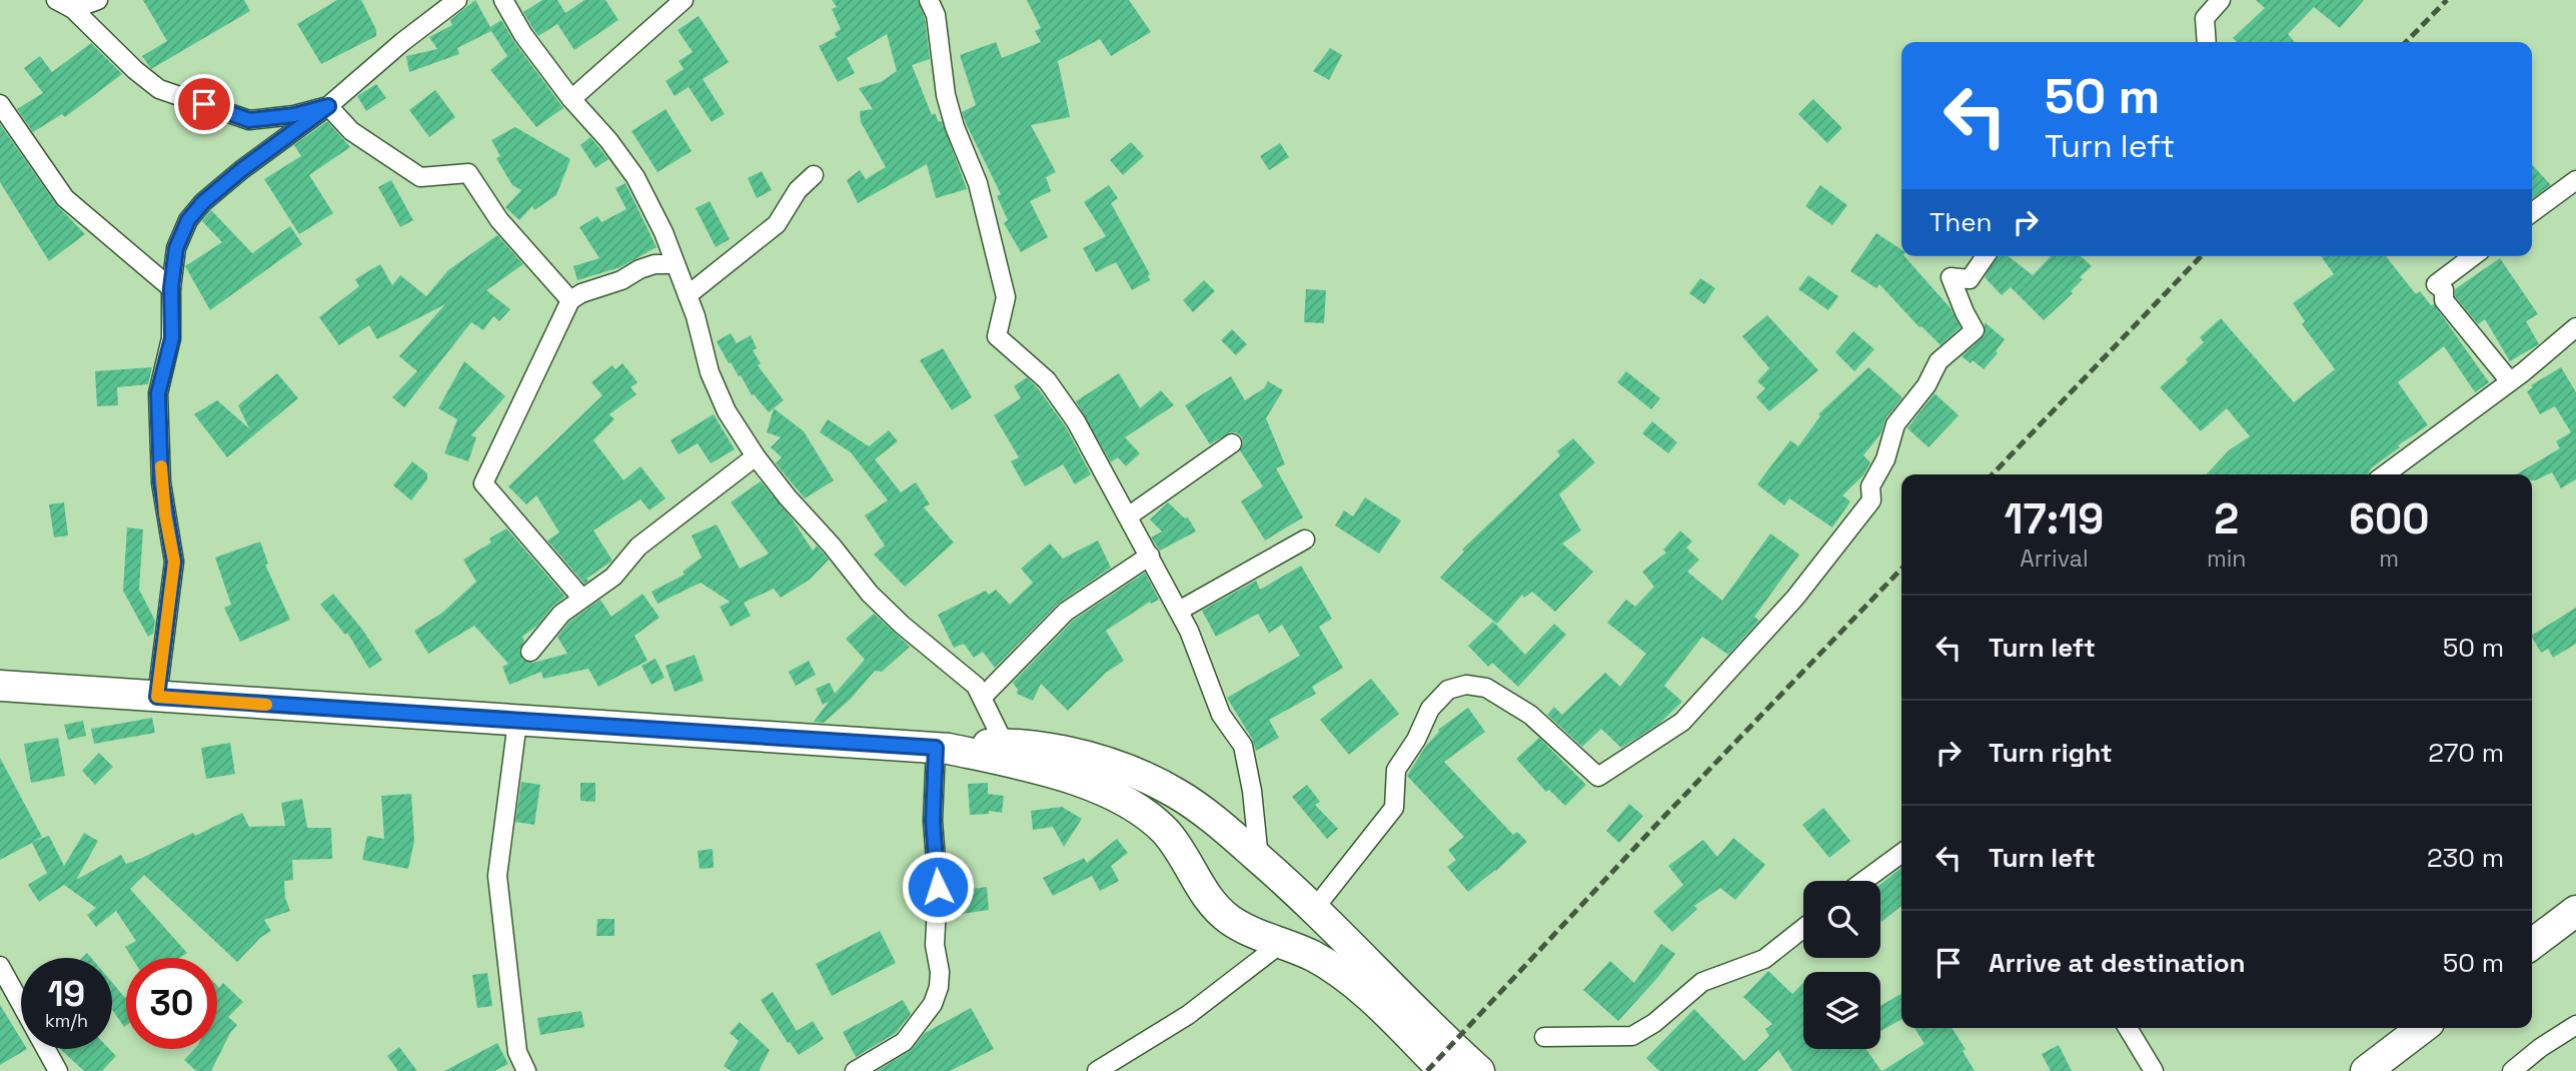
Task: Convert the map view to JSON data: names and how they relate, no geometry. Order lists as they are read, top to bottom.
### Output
{
  "page": {
    "turn": ["50 m", "Turn left"],
    "then": "Then",
    "eta": [
      "17:19",
      "Arrival",
      "2",
      "min",
      "600",
      "m"
    ],
    "list": [
      {
        "name": "Turn left",
        "value": "50 m"
      },
      {
        "name": "Turn right",
        "value": "270 m"
      },
      {
        "name": "Turn left",
        "value": "230 m"
      },
      {
        "name": "Arrive at destination",
        "value": "50 m"
      }
    ],
    "speed": "19 km/h",
    "limit": "30"
  }
}
